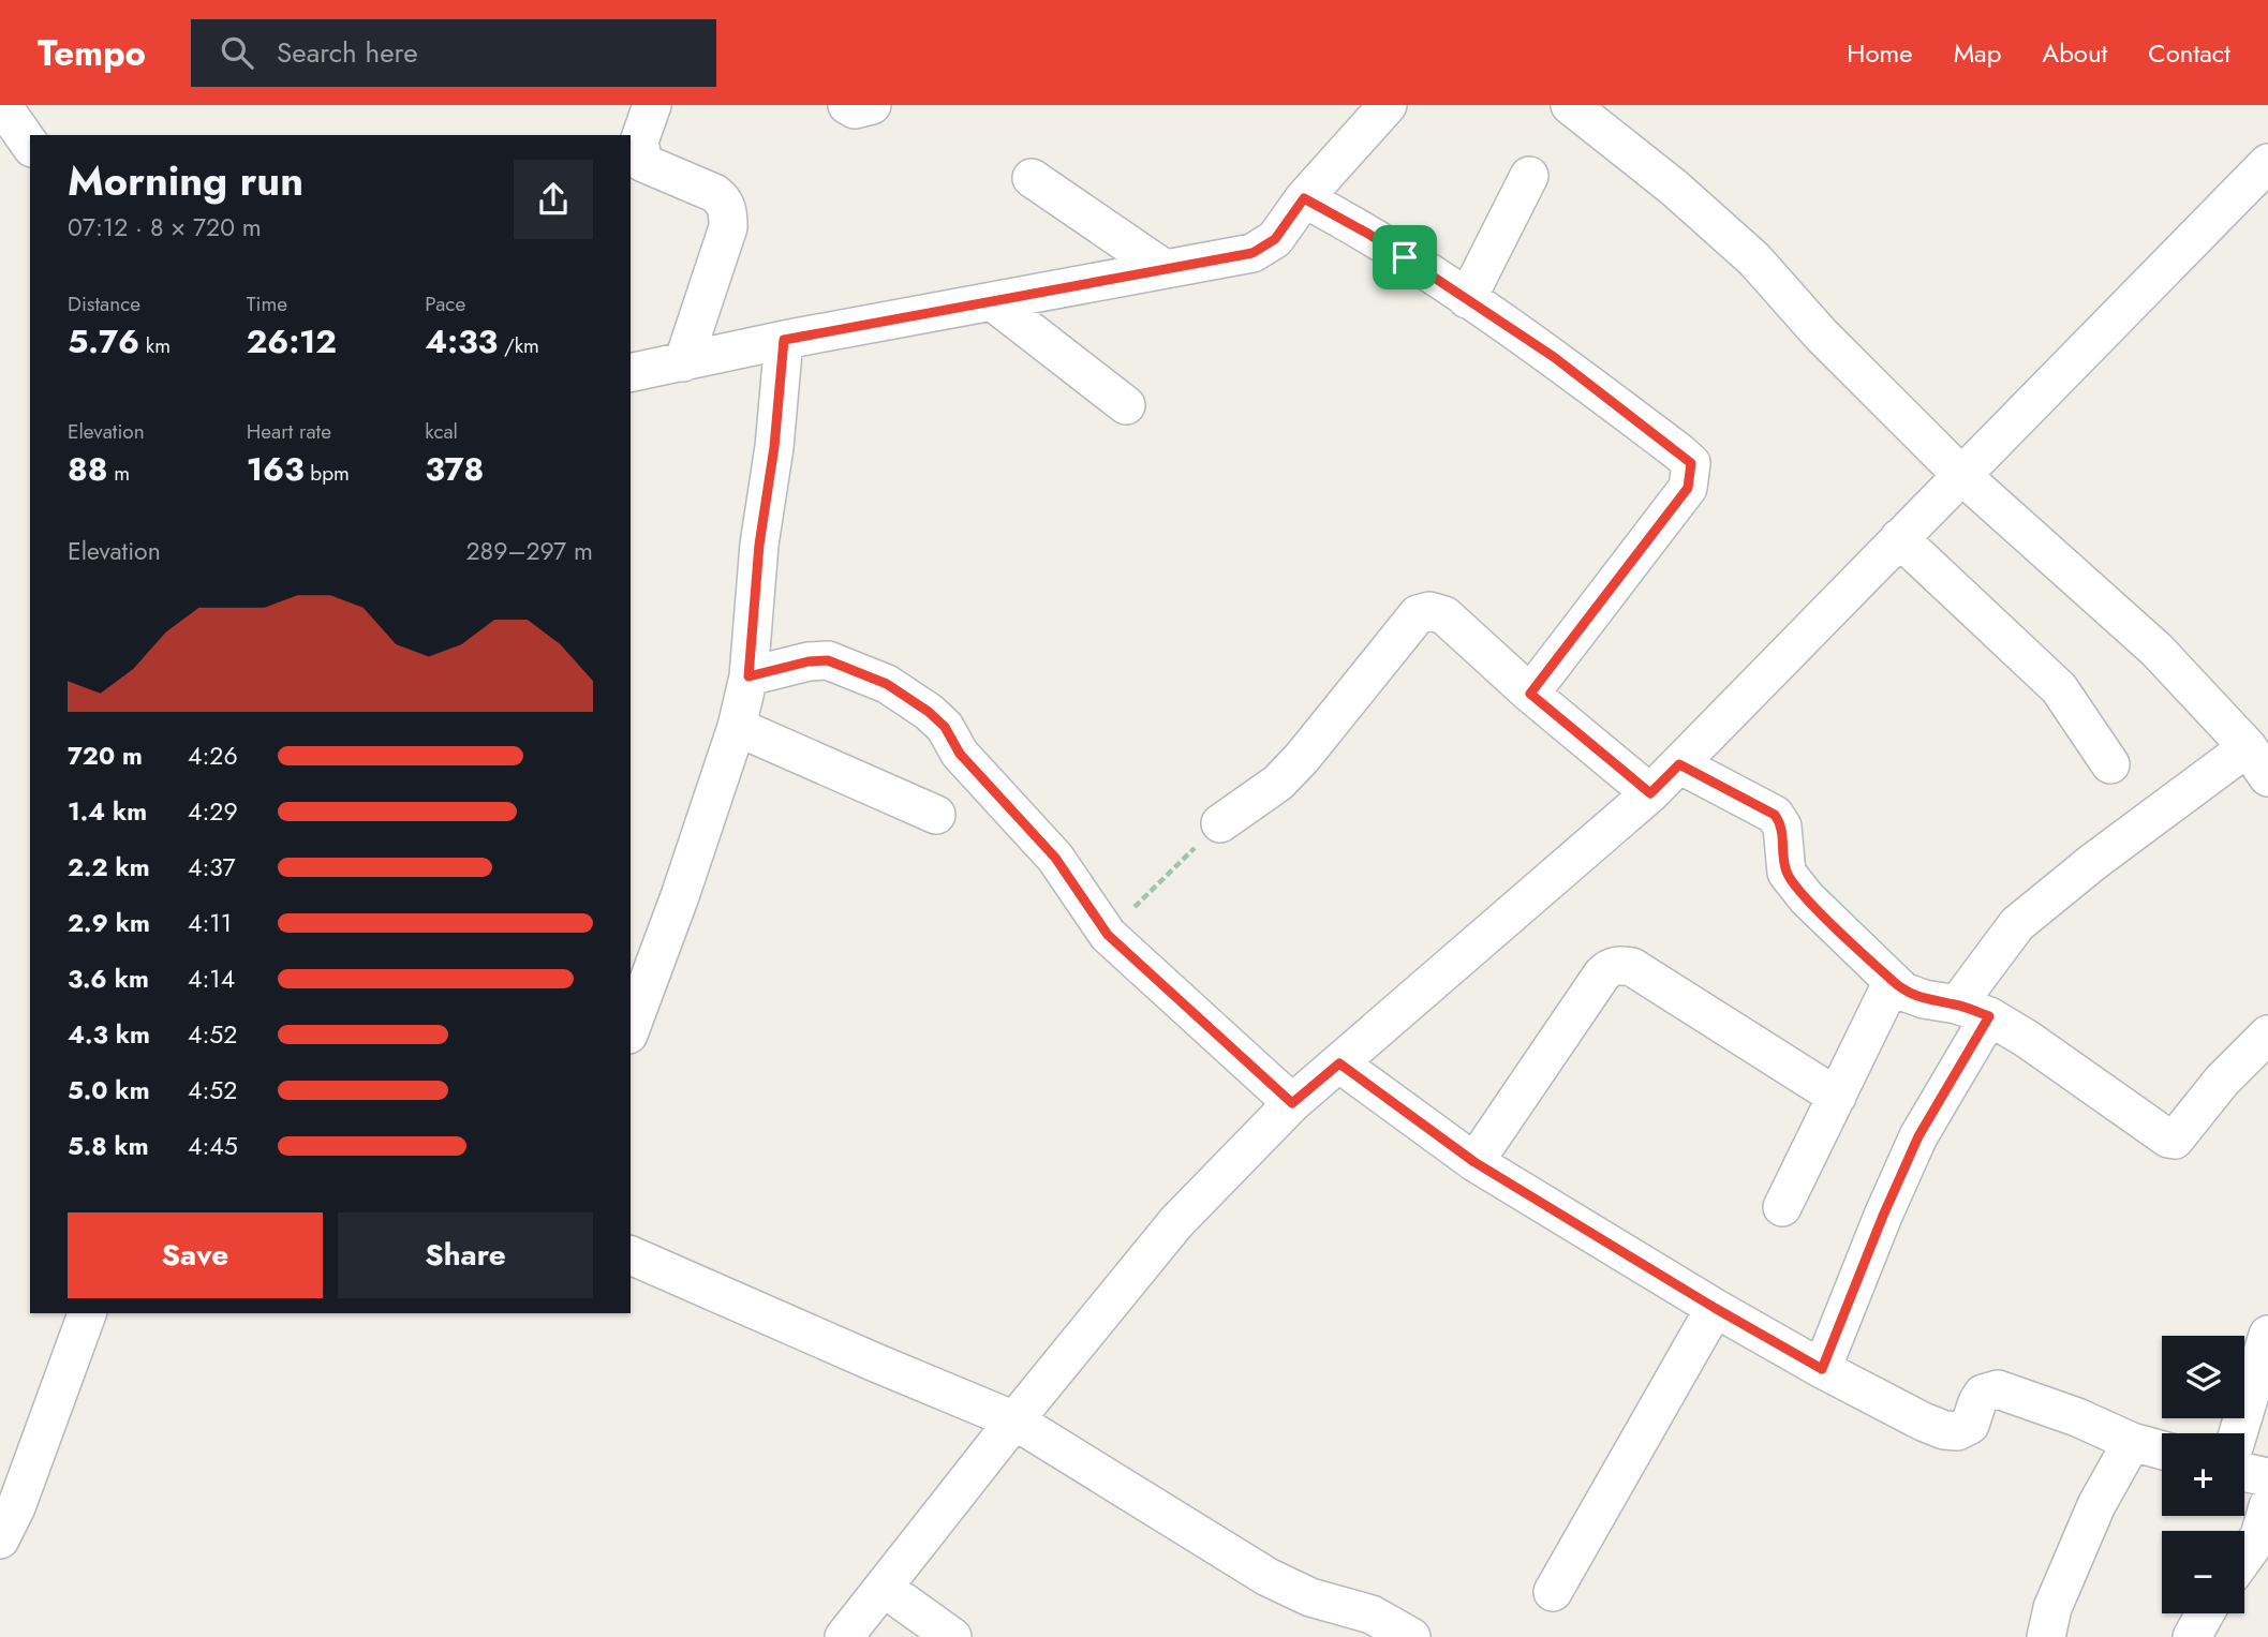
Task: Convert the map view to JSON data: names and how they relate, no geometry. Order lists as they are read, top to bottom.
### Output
{
  "page": {
    "header": "Tempo",
    "search": "Search here",
    "nav": [
      "Home",
      "Map",
      "About",
      "Contact"
    ],
    "heading": ["Morning run", "07:12 · 8 × 720 m"],
    "stats": [
      ["Distance", "5.76 km"],
      ["Time", "26:12"],
      ["Pace", "4:33 /km"],
      ["Elevation", "88 m"],
      ["Heart rate", "163 bpm"],
      ["kcal", "378"]
    ],
    "chart": ["Elevation", "289–297 m"],
    "list": [
      {
        "name": "720 m",
        "note": "4:26"
      },
      {
        "name": "1.4 km",
        "note": "4:29"
      },
      {
        "name": "2.2 km",
        "note": "4:37"
      },
      {
        "name": "2.9 km",
        "note": "4:11"
      },
      {
        "name": "3.6 km",
        "note": "4:14"
      },
      {
        "name": "4.3 km",
        "note": "4:52"
      },
      {
        "name": "5.0 km",
        "note": "4:52"
      },
      {
        "name": "5.8 km",
        "note": "4:45"
      }
    ],
    "buttons": ["Save", "Share"],
    "map_buttons": ["+", "−"]
  }
}
